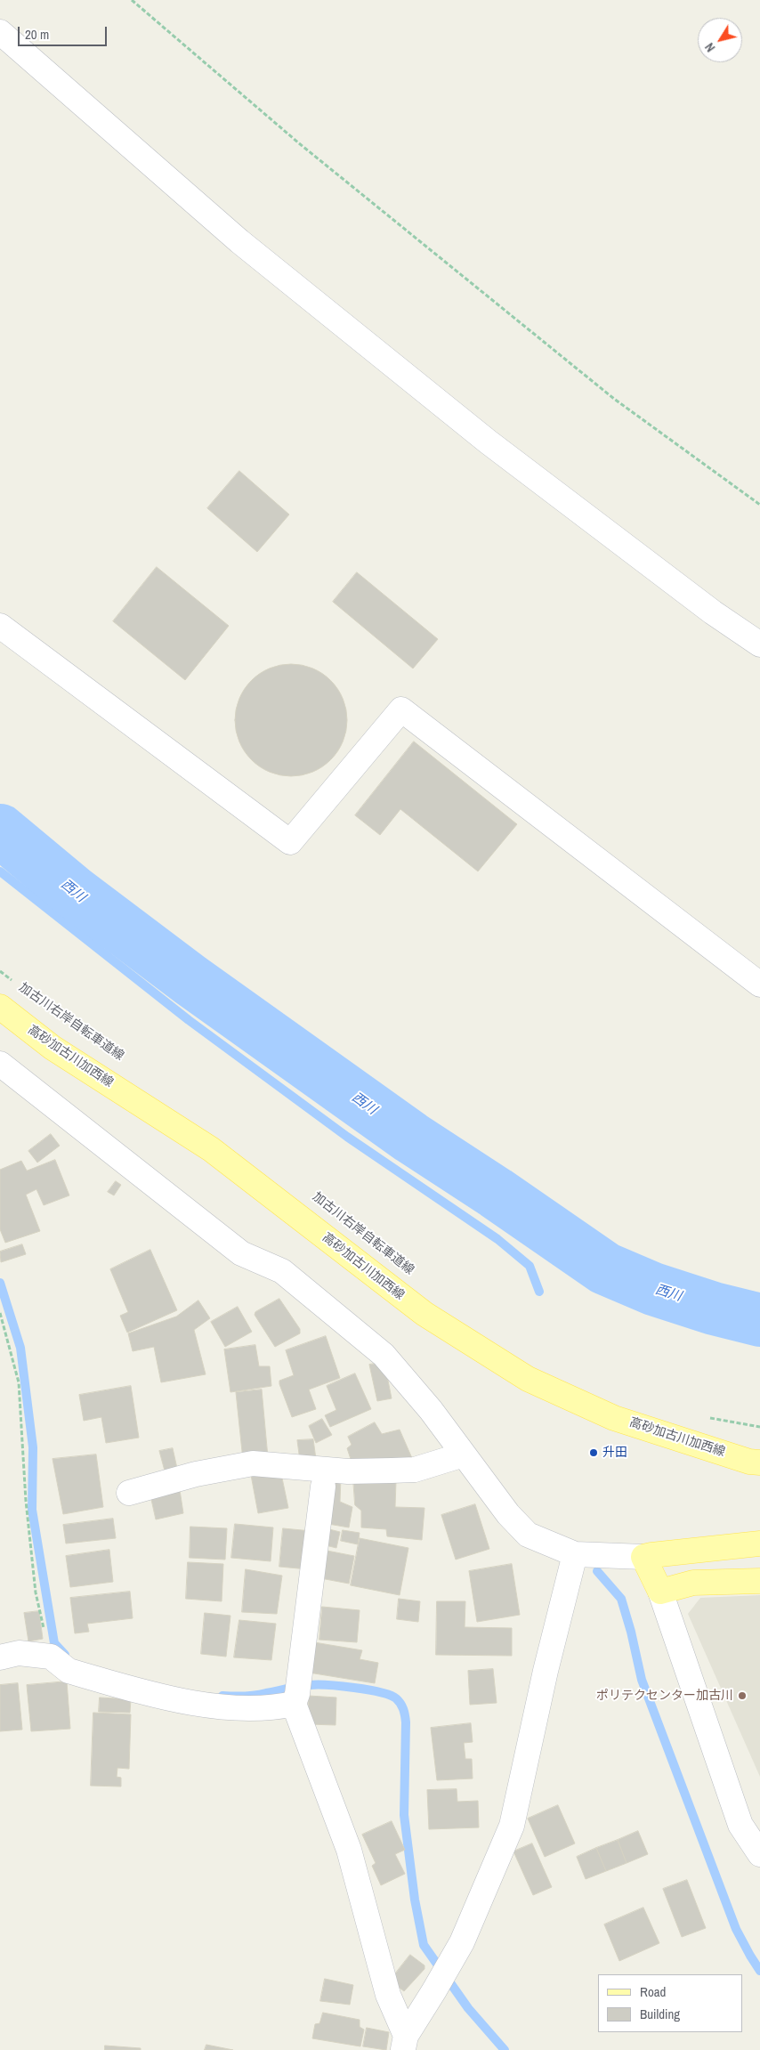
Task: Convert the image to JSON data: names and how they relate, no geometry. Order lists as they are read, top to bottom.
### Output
{
  "streets": {
    "main road": ["高砂加古川加西線"],
    "path": ["加古川右岸自転車道線"]
  },
  "water": ["西川"],
  "places": ["升田", "ポリテクセンター加古川"],
  "legend": ["Road", "Building"],
  "scale_bar": "20 m",
  "north": "bottom left"
}
